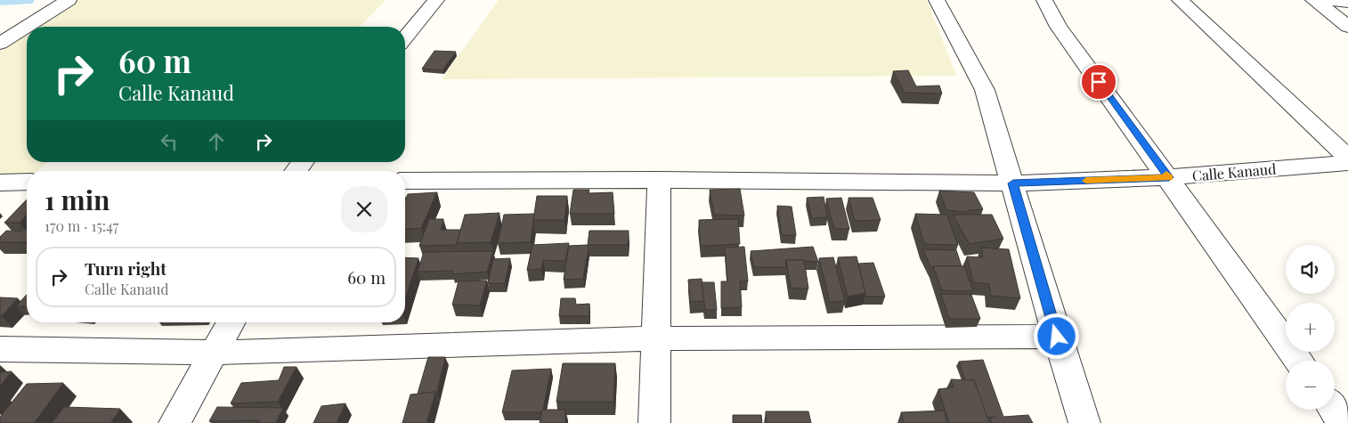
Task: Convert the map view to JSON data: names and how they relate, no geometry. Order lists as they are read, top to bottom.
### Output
{
  "streets": {
    "street": ["Calle Kanaud"]
  },
  "page": {
    "turn": ["60 m", "Calle Kanaud"],
    "heading": ["1 min", "170 m · 15:47"],
    "map_buttons": ["+", "−"],
    "list": [
      {
        "name": "Turn right",
        "note": "Calle Kanaud",
        "value": "60 m"
      }
    ]
  }
}
